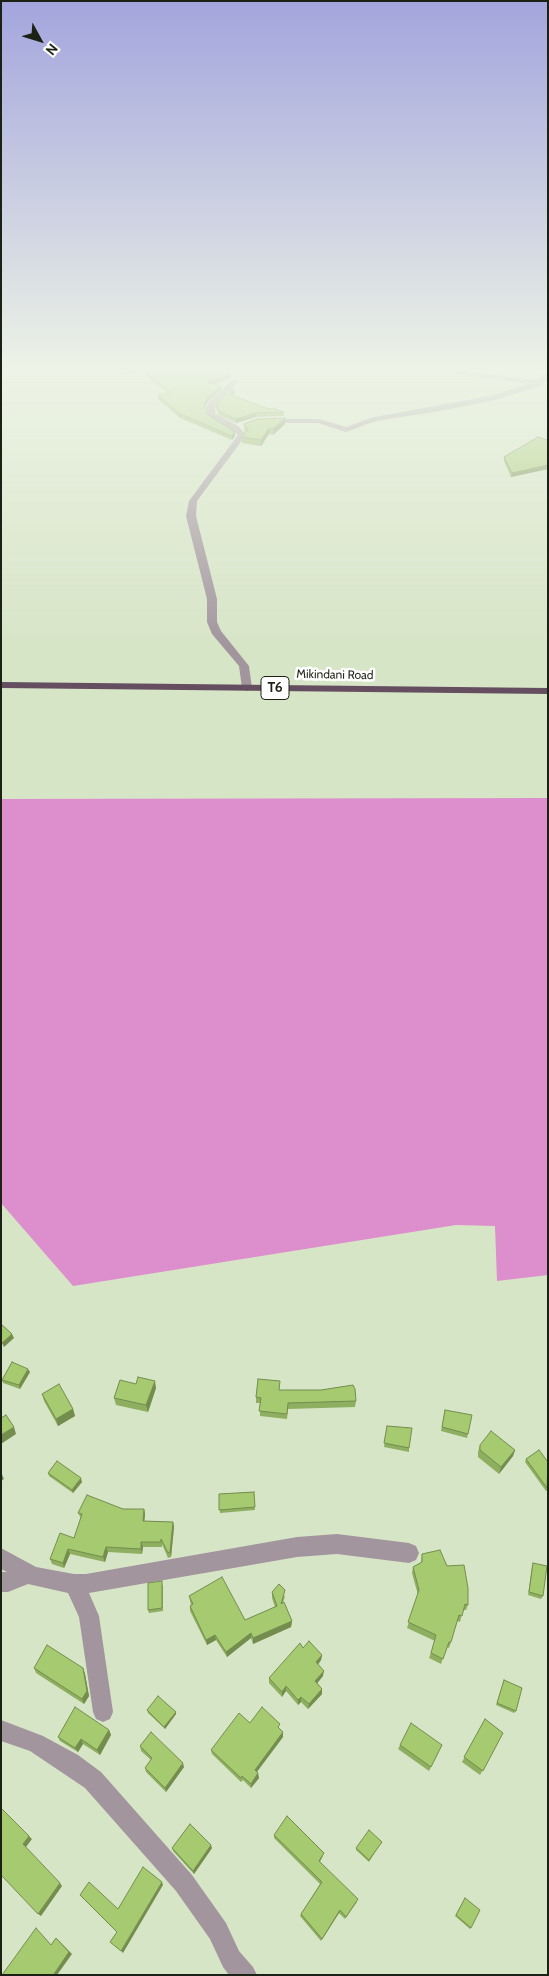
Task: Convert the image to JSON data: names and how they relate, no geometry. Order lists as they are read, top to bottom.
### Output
{
  "streets": {
    "highway": ["Mikindani Road", "T6"]
  },
  "north": "bottom right"
}
